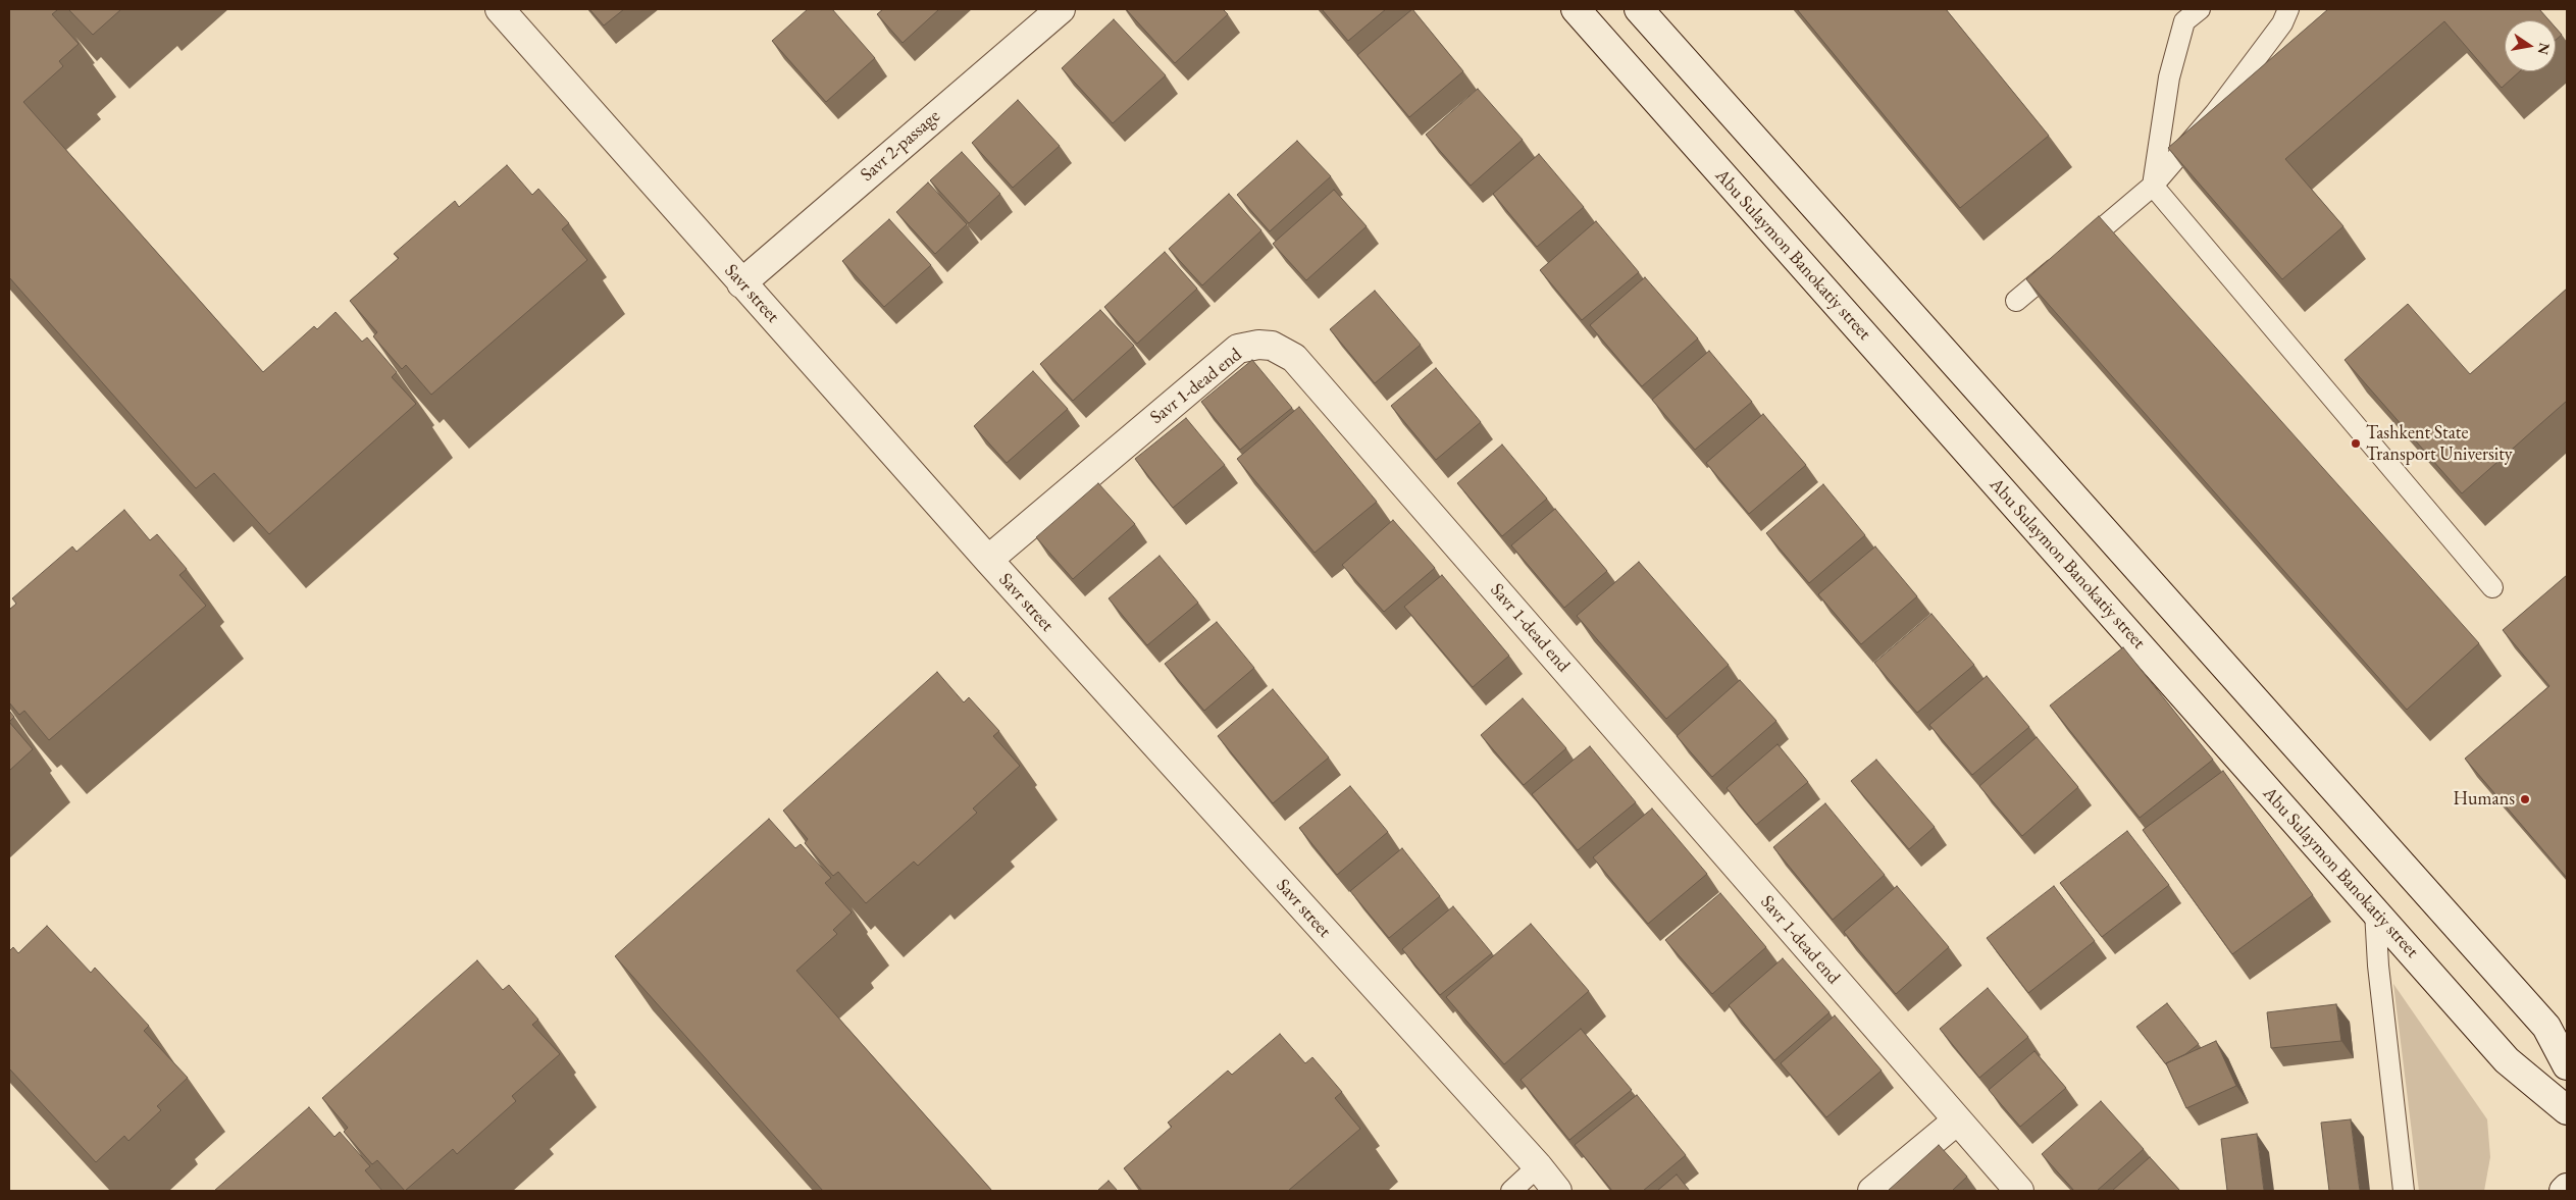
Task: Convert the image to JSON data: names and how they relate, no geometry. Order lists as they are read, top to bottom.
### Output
{
  "streets": {
    "street": [
      "Savr 2-passage",
      "Abu Sulaymon Banokatiy street",
      "Savr street",
      "Savr 1-dead end"
    ]
  },
  "crossings": [
    ["Savr 2-passage", "Savr street"],
    ["Savr street", "Savr 1-dead end"]
  ],
  "places": ["Tashkent State Transport University", "Humans"],
  "north": "right"
}
